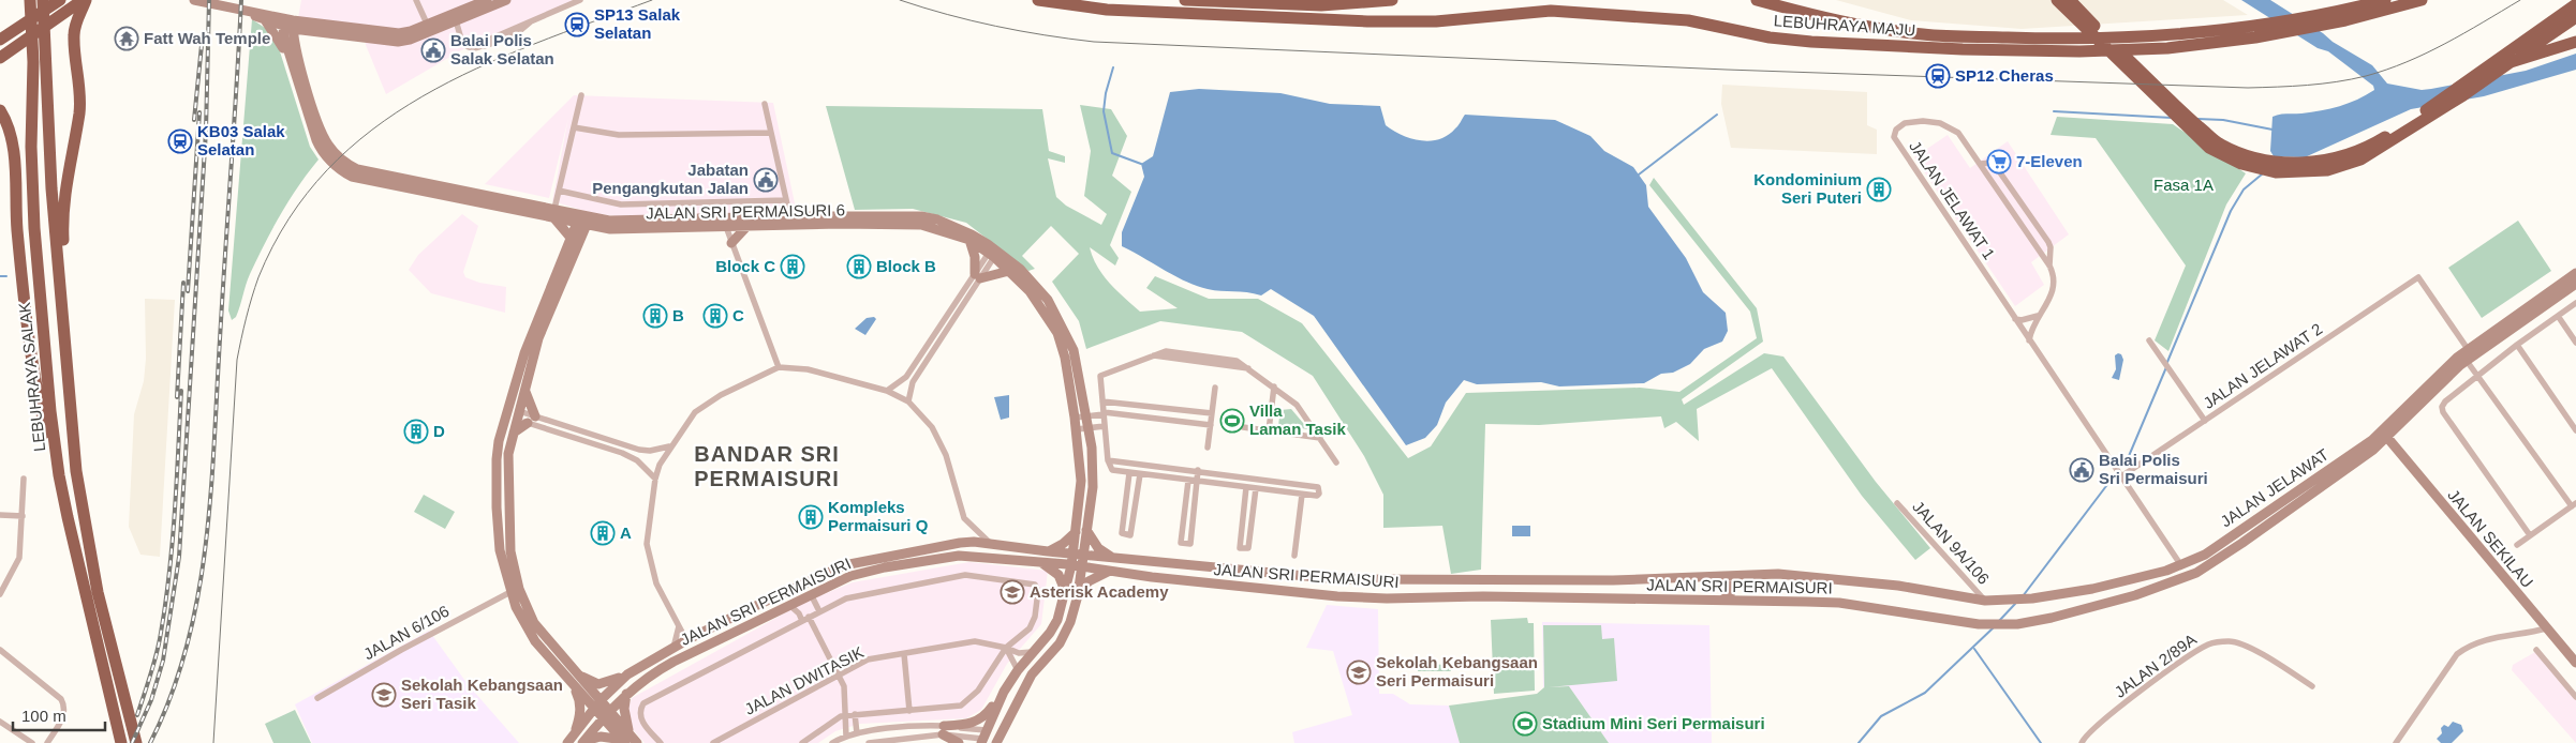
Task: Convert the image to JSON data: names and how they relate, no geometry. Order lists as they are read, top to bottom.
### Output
{
  "streets": {
    "highway": ["LEBUHRAYA MAJU", "LEBUHRAYA SALAK"],
    "street": [
      "JALAN JELAWAT 1",
      "JALAN SRI PERMAISURI 6",
      "JALAN JELAWAT 2",
      "JALAN JELAWAT",
      "JALAN SEKILAU",
      "JALAN 9A/106",
      "JALAN SRI PERMAISURI",
      "JALAN 6/106",
      "JALAN 2/89A",
      "JALAN DWITASIK"
    ]
  },
  "crossings": [
    ["JALAN JELAWAT 1", "JALAN JELAWAT 2"],
    ["JALAN JELAWAT 1", "JALAN JELAWAT"],
    ["JALAN JELAWAT 1", "JALAN SRI PERMAISURI"],
    ["JALAN SRI PERMAISURI 6", "JALAN SRI PERMAISURI"],
    ["JALAN JELAWAT", "JALAN SEKILAU"],
    ["JALAN JELAWAT", "JALAN SRI PERMAISURI"],
    ["JALAN 9A/106", "JALAN SRI PERMAISURI"]
  ],
  "districts": ["BANDAR SRI PERMAISURI"],
  "parks": ["Fasa 1A"],
  "places": {
    "station": ["SP13 Salak Selatan", "SP12 Cheras", "KB03 Salak Selatan"],
    "temple": ["Fatt Wah Temple"],
    "public building": ["Balai Polis Salak Selatan", "Jabatan Pengangkutan Jalan", "Balai Polis Sri Permaisuri"],
    "supermarket": ["7-Eleven"],
    "building": [
      "Kondominium Seri Puteri",
      "Block C",
      "Block B",
      "B",
      "C",
      "D",
      "Kompleks Permaisuri Q",
      "A"
    ],
    "sports": ["Villa Laman Tasik", "Stadium Mini Seri Permaisuri"],
    "school or university": ["Asterisk Academy", "Sekolah Kebangsaan Seri Permaisuri", "Sekolah Kebangsaan Seri Tasik"]
  },
  "scale_bar": "100 m"
}
